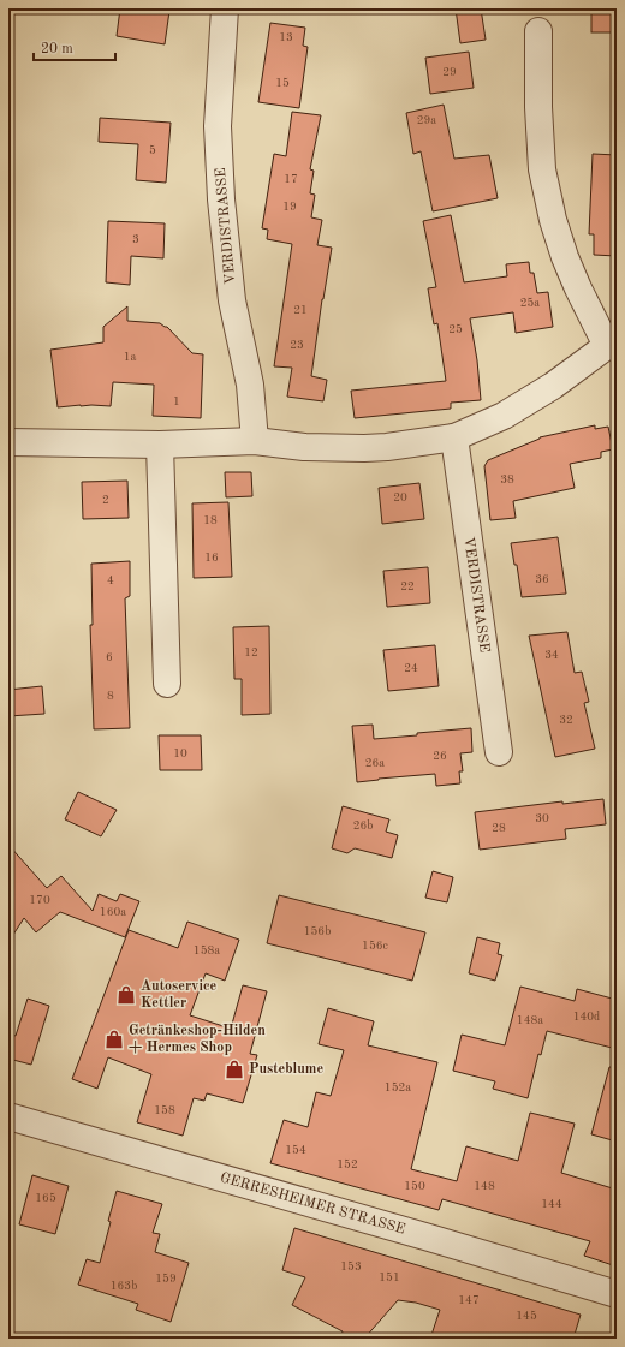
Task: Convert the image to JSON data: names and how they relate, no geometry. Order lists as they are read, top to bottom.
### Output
{
  "streets": {
    "street": ["VERDISTRASSE", "GERRESHEIMER STRASSE"]
  },
  "places": {
    "shop": ["Autoservice Kettler", "Getränkeshop-Hilden + Hermes Shop", "Pusteblume"]
  },
  "house_numbers": [
    "13",
    "29",
    "15",
    "29a",
    "5",
    "17",
    "19",
    "3",
    "25a",
    "21",
    "25",
    "23",
    "1a",
    "1",
    "38",
    "20",
    "2",
    "18",
    "16",
    "36",
    "4",
    "22",
    "12",
    "34",
    "6",
    "24",
    "8",
    "32",
    "10",
    "26",
    "26a",
    "30",
    "26b",
    "28",
    "170",
    "160a",
    "156b",
    "156c",
    "158a",
    "140d",
    "148a",
    "152a",
    "158",
    "154",
    "152",
    "150",
    "148",
    "165",
    "144",
    "153",
    "151",
    "159",
    "163b",
    "147",
    "145"
  ],
  "scale_bar": "20 m"
}
